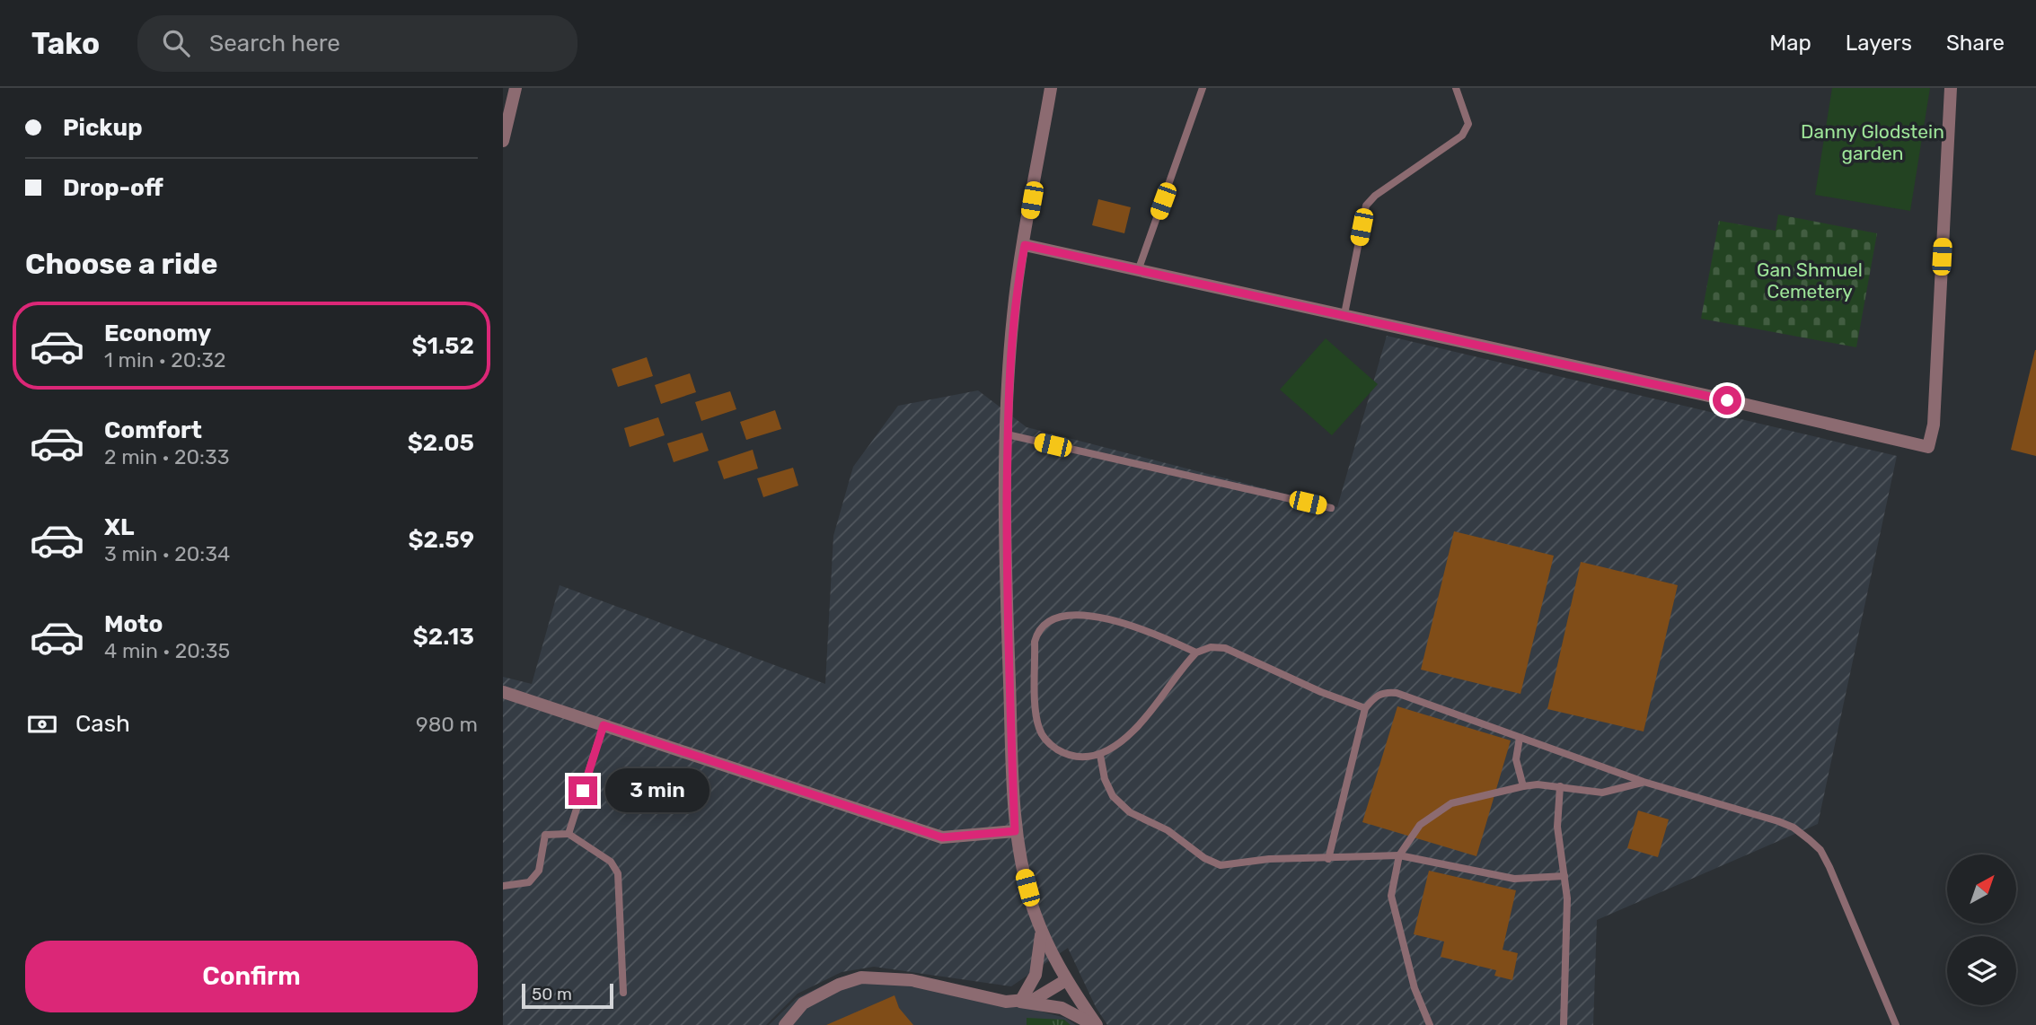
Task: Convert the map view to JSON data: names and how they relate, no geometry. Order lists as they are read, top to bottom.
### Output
{
  "parks": ["Danny Glodstein garden", "Gan Shmuel Cemetery"],
  "scale_bar": "50 m",
  "north": "top right",
  "page": {
    "header": "Tako",
    "search": "Search here",
    "nav": ["Map", "Layers", "Share"],
    "banner": ["Pickup", "Drop-off"],
    "heading": "Choose a ride",
    "list": [
      {
        "name": "Economy",
        "note": "1 min · 20:32",
        "value": "$1.52"
      },
      {
        "name": "Comfort",
        "note": "2 min · 20:33",
        "value": "$2.05"
      },
      {
        "name": "XL",
        "note": "3 min · 20:34",
        "value": "$2.59"
      },
      {
        "name": "Moto",
        "note": "4 min · 20:35",
        "value": "$2.13"
      }
    ],
    "pay": ["Cash", "980 m"],
    "bubble": "3 min",
    "buttons": "Confirm",
    "scale": "50 m"
  }
}
